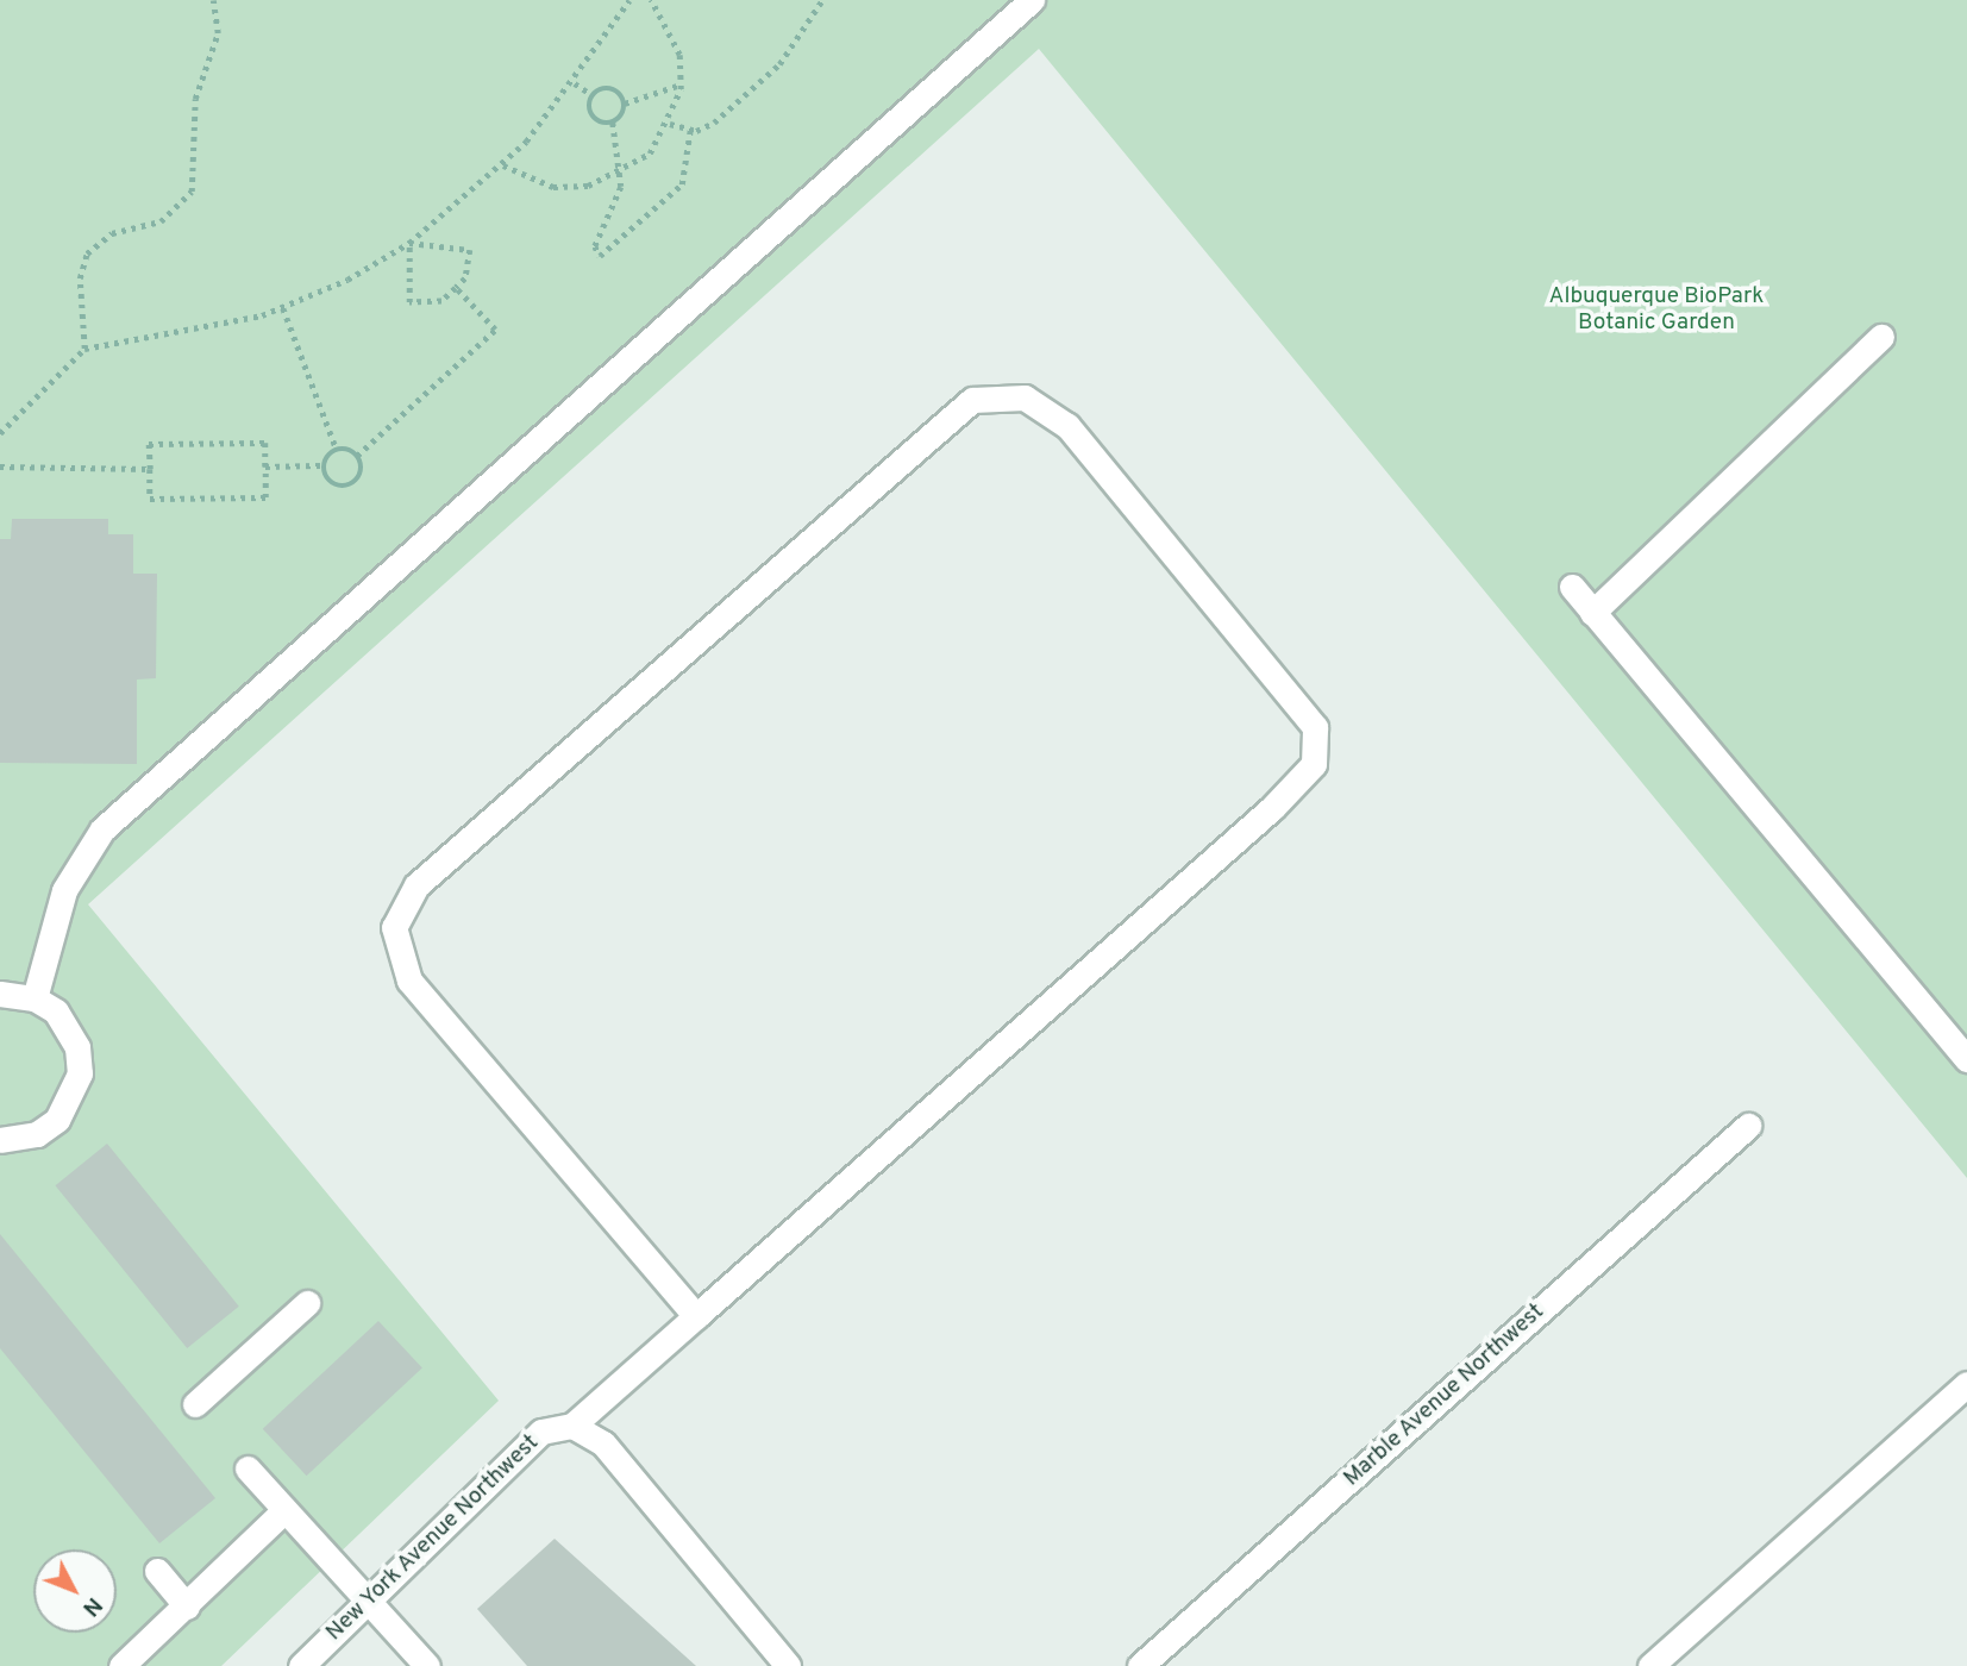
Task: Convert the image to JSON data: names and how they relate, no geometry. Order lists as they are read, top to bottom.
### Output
{
  "streets": {
    "street": ["Marble Avenue Northwest", "New York Avenue Northwest"]
  },
  "parks": ["Albuquerque BioPark Botanic Garden"],
  "north": "bottom right"
}
